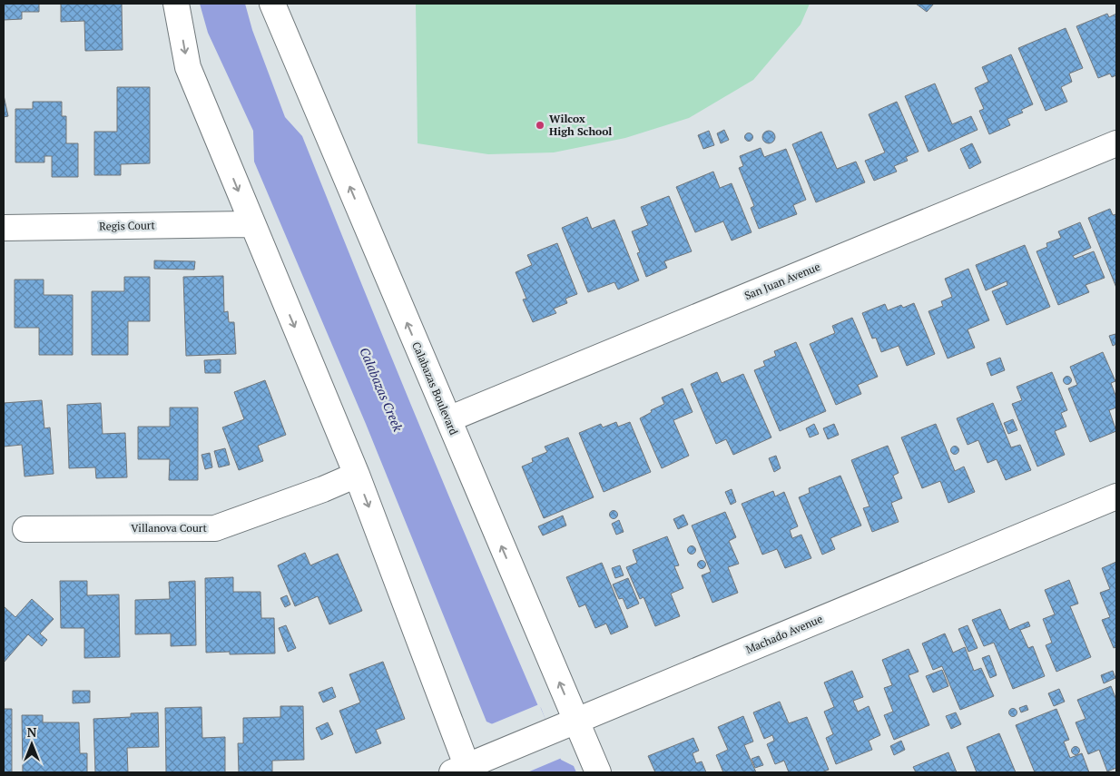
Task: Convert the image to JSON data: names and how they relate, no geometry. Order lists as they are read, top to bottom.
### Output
{
  "streets": {
    "street": [
      "Regis Court",
      "San Juan Avenue",
      "Calabazas Boulevard",
      "Villanova Court",
      "Machado Avenue"
    ]
  },
  "crossings": [
    ["San Juan Avenue", "Calabazas Boulevard"],
    ["Calabazas Boulevard", "Machado Avenue"]
  ],
  "water": ["Calabazas Creek"],
  "places": ["Wilcox High School"],
  "north": "top"
}
